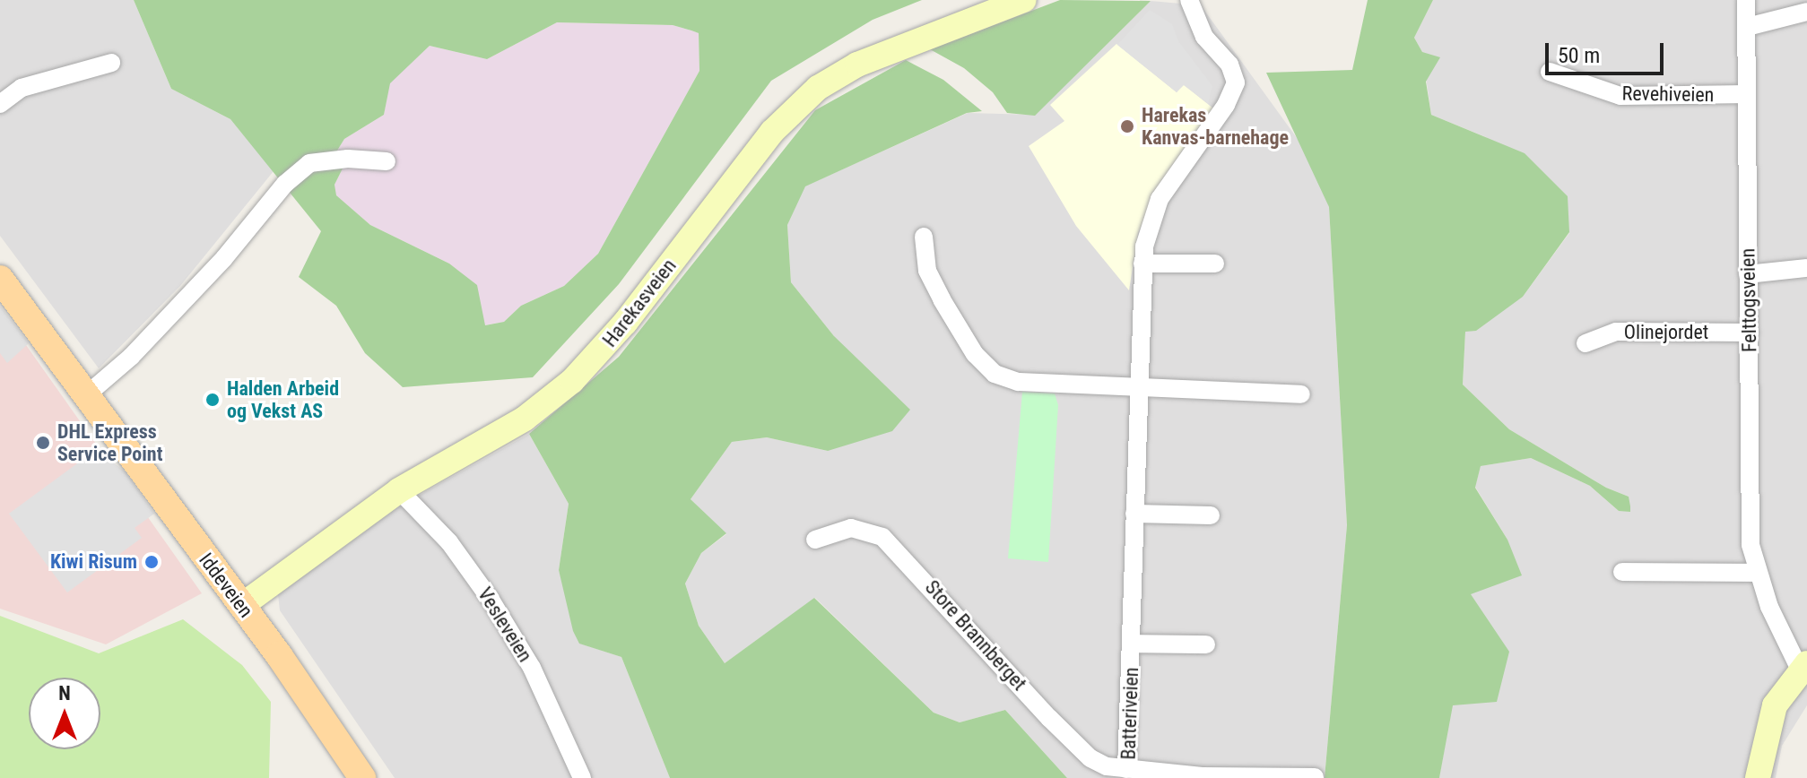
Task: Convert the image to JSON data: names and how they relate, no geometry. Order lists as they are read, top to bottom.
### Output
{
  "streets": {
    "main road": ["Iddeveien"],
    "street": [
      "Revehiveien",
      "Felttogsveien",
      "Harekasveien",
      "Olinejordet",
      "Vesleveien",
      "Store Brannberget",
      "Batteriveien"
    ]
  },
  "crossings": [
    ["Revehiveien", "Felttogsveien"],
    ["Felttogsveien", "Olinejordet"],
    ["Harekasveien", "Iddeveien"],
    ["Harekasveien", "Vesleveien"],
    ["Store Brannberget", "Batteriveien"]
  ],
  "places": [
    "Harekas Kanvas-barnehage",
    "Halden Arbeid og Vekst AS",
    "DHL Express Service Point",
    "Kiwi Risum"
  ],
  "scale_bar": "50 m",
  "north": "top"
}
